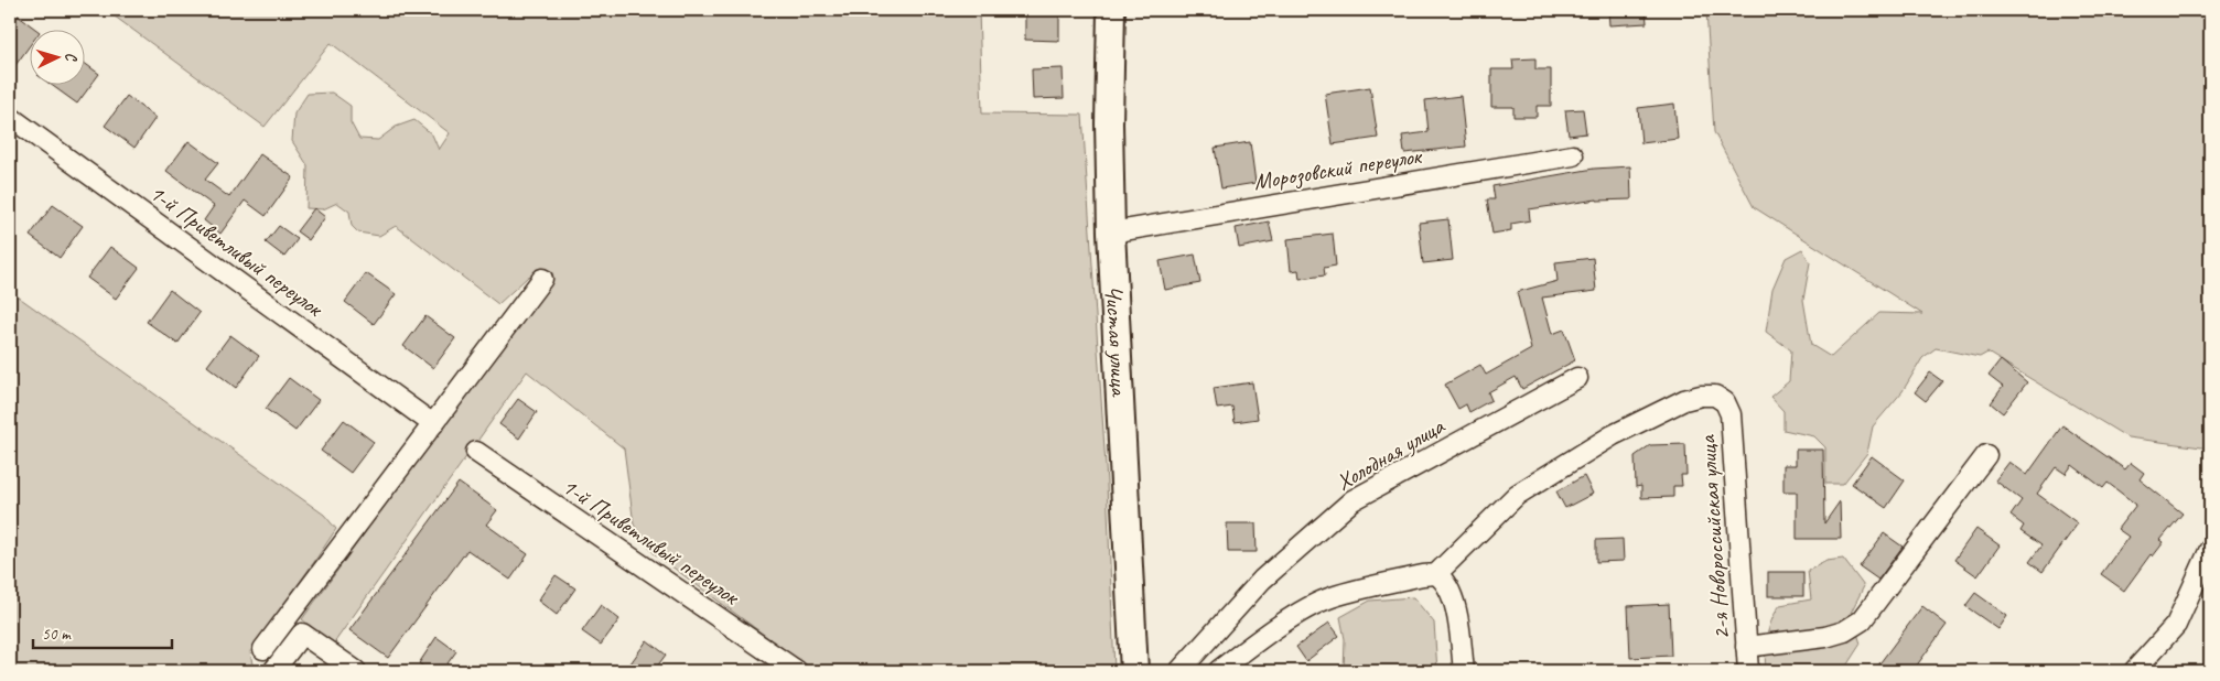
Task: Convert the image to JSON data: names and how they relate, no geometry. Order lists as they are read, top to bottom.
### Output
{
  "streets": {
    "street": [
      "Морозовский переулок",
      "1-й Приветливый переулок",
      "Чистая улица",
      "Холодная улица",
      "2-я Новороссийская улица"
    ]
  },
  "crossings": [
    ["Морозовский переулок", "Чистая улица"]
  ],
  "scale_bar": "50 m",
  "north": "right"
}
